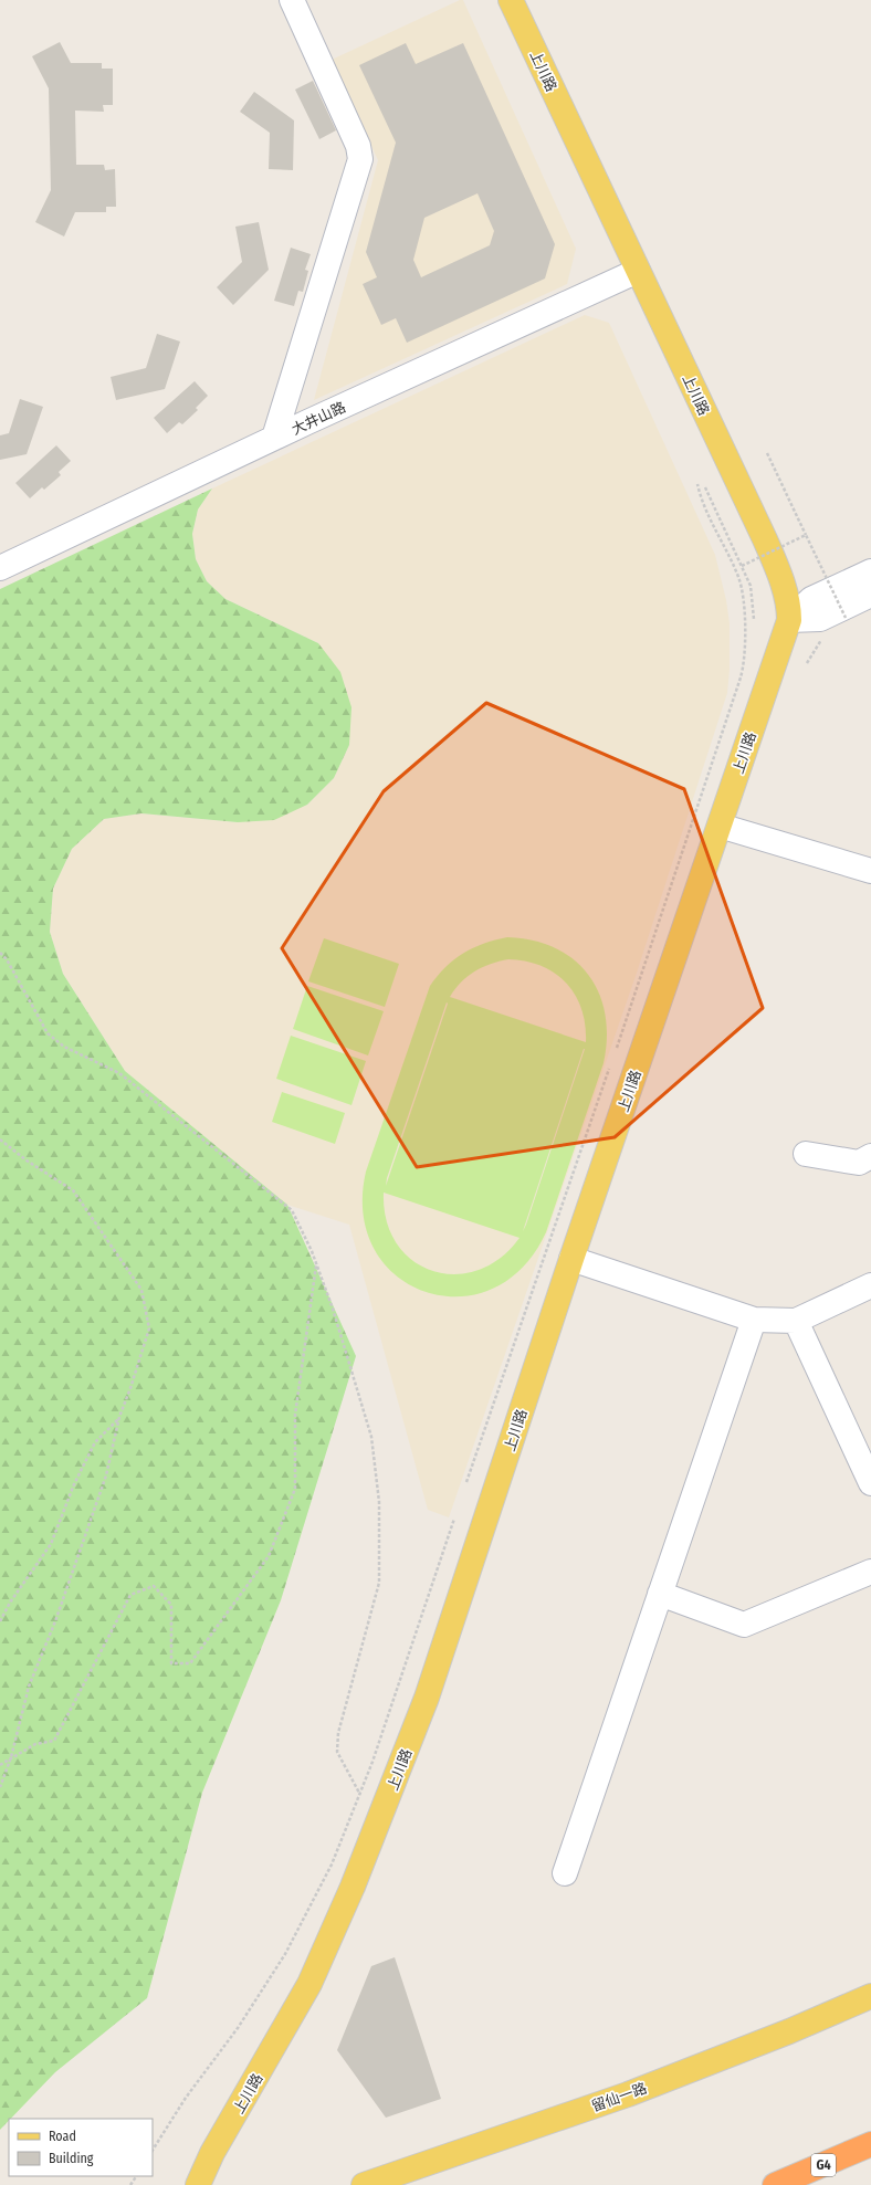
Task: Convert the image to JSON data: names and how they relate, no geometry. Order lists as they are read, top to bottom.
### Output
{
  "streets": {
    "highway": ["G4"],
    "main road": ["上川路", "留仙一路"],
    "street": ["大井山路"]
  },
  "crossings": [
    ["上川路", "大井山路"]
  ],
  "legend": ["Road", "Building"]
}
